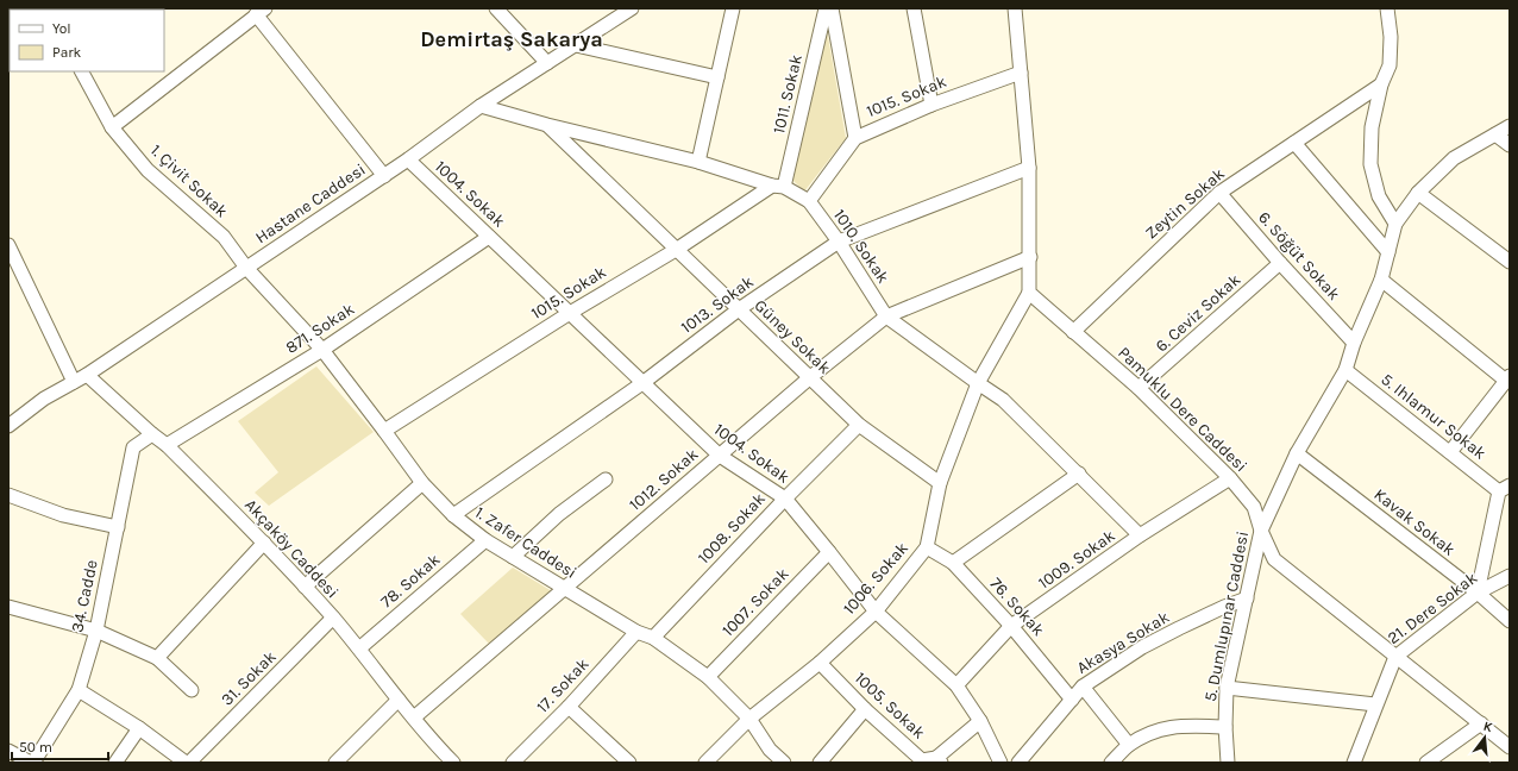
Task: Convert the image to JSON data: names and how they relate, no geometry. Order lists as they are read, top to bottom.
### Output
{
  "streets": {
    "street": [
      "1011. Sokak",
      "1015. Sokak",
      "1. Çivit Sokak",
      "1004. Sokak",
      "Hastane Caddesi",
      "Zeytin Sokak",
      "1010. Sokak",
      "6. Söğüt Sokak",
      "1013. Sokak",
      "6. Ceviz Sokak",
      "871. Sokak",
      "Güney Sokak",
      "Pamuklu Dere Caddesi",
      "5. Ihlamur Sokak",
      "1012. Sokak",
      "Kavak Sokak",
      "1008. Sokak",
      "1. Zafer Caddesi",
      "Akçaköy Caddesi",
      "1009. Sokak",
      "1006. Sokak",
      "78. Sokak",
      "34. Cadde",
      "1007. Sokak",
      "76. Sokak",
      "21. Dere Sokak",
      "5. Dumlupınar Caddesi",
      "Akasya Sokak",
      "31. Sokak",
      "17. Sokak",
      "1005. Sokak"
    ]
  },
  "crossings": [
    ["1011. Sokak", "1015. Sokak"],
    ["1011. Sokak", "1010. Sokak"],
    ["1015. Sokak", "1004. Sokak"],
    ["1015. Sokak", "1010. Sokak"],
    ["1015. Sokak", "Güney Sokak"],
    ["1015. Sokak", "1. Zafer Caddesi"],
    ["1. Çivit Sokak", "Hastane Caddesi"],
    ["1. Çivit Sokak", "1. Zafer Caddesi"],
    ["1004. Sokak", "Hastane Caddesi"],
    ["1004. Sokak", "1013. Sokak"],
    ["1004. Sokak", "871. Sokak"],
    ["1004. Sokak", "1012. Sokak"],
    ["1004. Sokak", "1008. Sokak"],
    ["1004. Sokak", "1009. Sokak"],
    ["1004. Sokak", "1006. Sokak"],
    ["1004. Sokak", "1007. Sokak"],
    ["Hastane Caddesi", "1010. Sokak"],
    ["Hastane Caddesi", "1. Zafer Caddesi"],
    ["Hastane Caddesi", "Akçaköy Caddesi"],
    ["Zeytin Sokak", "6. Söğüt Sokak"],
    ["Zeytin Sokak", "Pamuklu Dere Caddesi"],
    ["1010. Sokak", "1013. Sokak"],
    ["1010. Sokak", "Güney Sokak"],
    ["1010. Sokak", "1012. Sokak"],
    ["1010. Sokak", "1009. Sokak"],
    ["1010. Sokak", "1006. Sokak"],
    ["6. Söğüt Sokak", "6. Ceviz Sokak"],
    ["6. Söğüt Sokak", "5. Dumlupınar Caddesi"],
    ["1013. Sokak", "Güney Sokak"],
    ["1013. Sokak", "1. Zafer Caddesi"],
    ["6. Ceviz Sokak", "Pamuklu Dere Caddesi"],
    ["871. Sokak", "1. Zafer Caddesi"],
    ["871. Sokak", "Akçaköy Caddesi"],
    ["Güney Sokak", "1012. Sokak"],
    ["Güney Sokak", "1008. Sokak"],
    ["Güney Sokak", "1006. Sokak"],
    ["Pamuklu Dere Caddesi", "1009. Sokak"],
    ["Pamuklu Dere Caddesi", "1006. Sokak"],
    ["Pamuklu Dere Caddesi", "21. Dere Sokak"],
    ["Pamuklu Dere Caddesi", "5. Dumlupınar Caddesi"],
    ["5. Ihlamur Sokak", "5. Dumlupınar Caddesi"],
    ["1012. Sokak", "1. Zafer Caddesi"],
    ["1012. Sokak", "Akçaköy Caddesi"],
    ["Kavak Sokak", "21. Dere Sokak"],
    ["Kavak Sokak", "5. Dumlupınar Caddesi"],
    ["1008. Sokak", "1. Zafer Caddesi"],
    ["1. Zafer Caddesi", "1006. Sokak"],
    ["1. Zafer Caddesi", "78. Sokak"],
    ["1. Zafer Caddesi", "1007. Sokak"],
    ["1. Zafer Caddesi", "17. Sokak"],
    ["Akçaköy Caddesi", "78. Sokak"],
    ["Akçaköy Caddesi", "34. Cadde"],
    ["Akçaköy Caddesi", "31. Sokak"],
    ["1009. Sokak", "76. Sokak"],
    ["1006. Sokak", "76. Sokak"],
    ["1006. Sokak", "1005. Sokak"],
    ["76. Sokak", "Akasya Sokak"],
    ["5. Dumlupınar Caddesi", "Akasya Sokak"]
  ],
  "districts": ["Demirtaş Sakarya"],
  "legend": ["Yol", "Park"],
  "scale_bar": "50 m",
  "north": "top"
}
